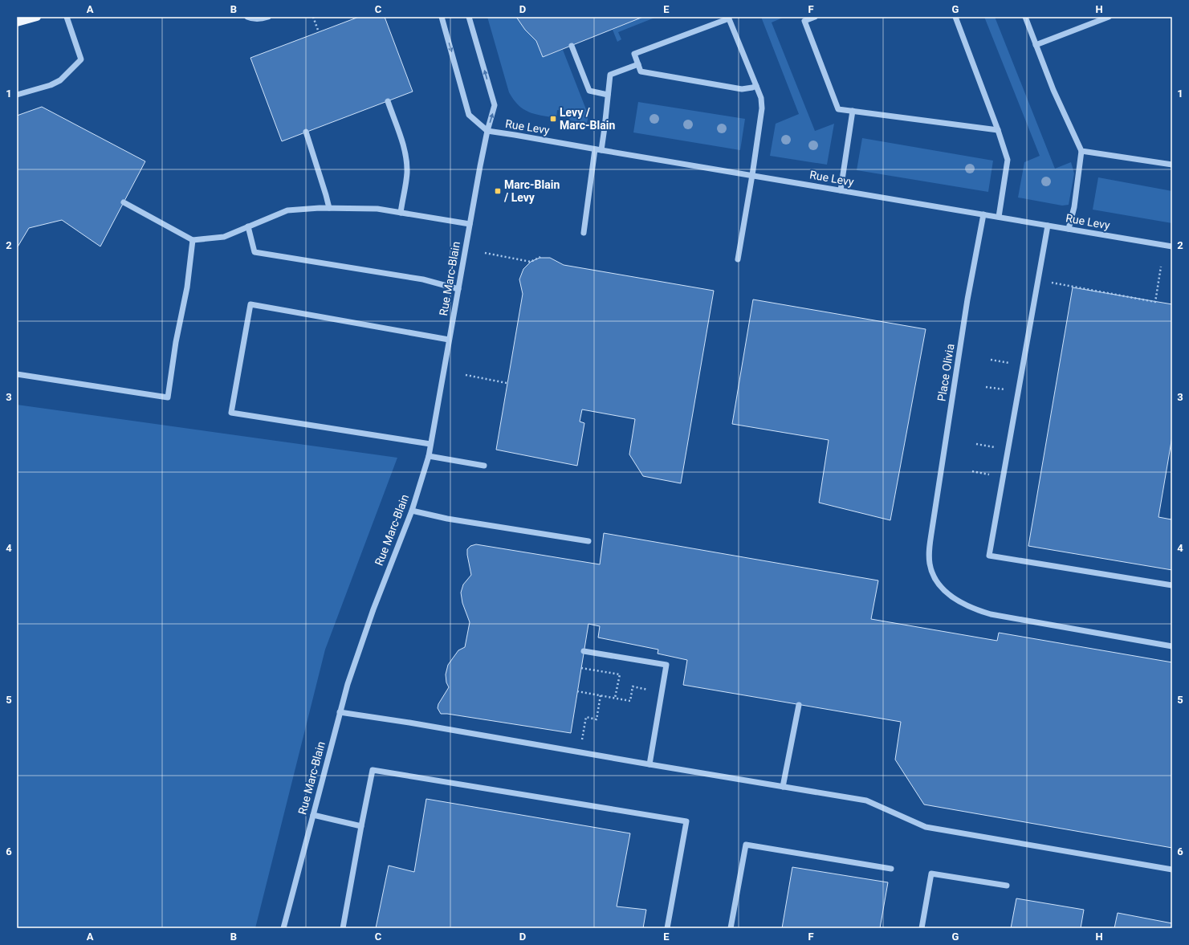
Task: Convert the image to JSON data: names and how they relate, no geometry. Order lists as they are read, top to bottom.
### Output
{
  "streets": {
    "street": ["Rue Levy", "Rue Marc-Blain", "Place Olivia"]
  },
  "crossings": [
    ["Rue Levy", "Rue Marc-Blain"],
    ["Rue Levy", "Place Olivia"]
  ],
  "places": {
    "transit": ["Levy / Marc-Blain", "Marc-Blain / Levy"]
  },
  "grid": {
    "columns": [
      "A",
      "B",
      "C",
      "D",
      "E",
      "F",
      "G",
      "H"
    ],
    "rows": [
      "1",
      "2",
      "3",
      "4",
      "5",
      "6"
    ]
  }
}
